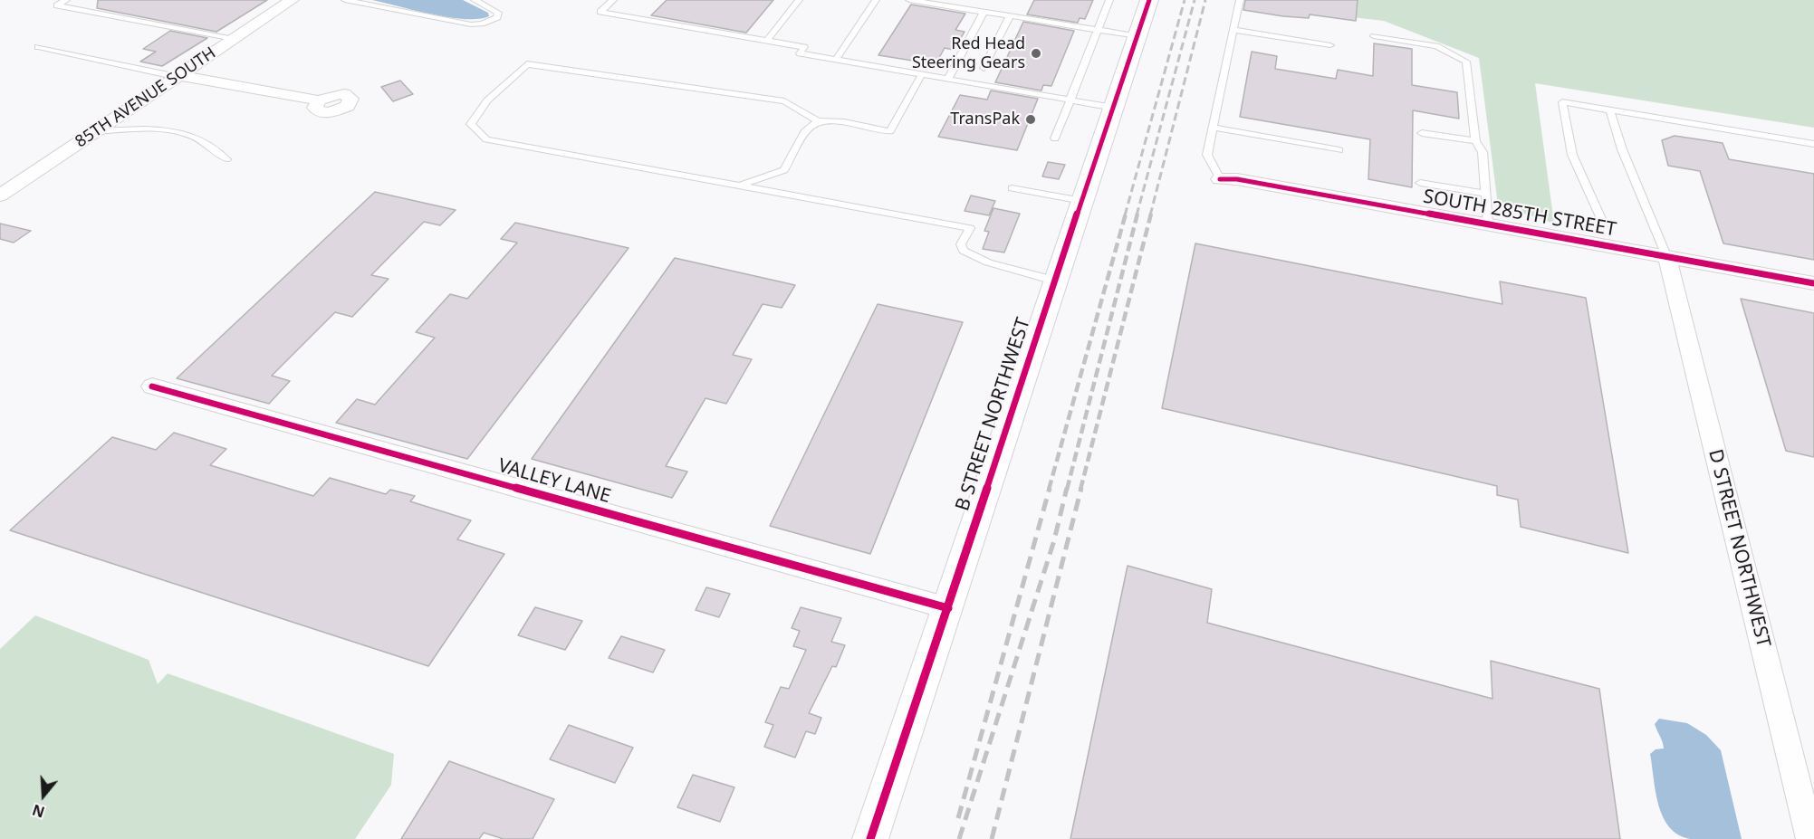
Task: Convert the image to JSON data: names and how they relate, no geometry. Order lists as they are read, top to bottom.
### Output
{
  "streets": {
    "street": [
      "85TH AVENUE SOUTH",
      "SOUTH 285TH STREET",
      "B STREET NORTHWEST",
      "VALLEY LANE",
      "D STREET NORTHWEST"
    ]
  },
  "crossings": [
    ["SOUTH 285TH STREET", "D STREET NORTHWEST"],
    ["B STREET NORTHWEST", "VALLEY LANE"]
  ],
  "places": ["Red Head Steering Gears", "TransPak"],
  "north": "bottom"
}
